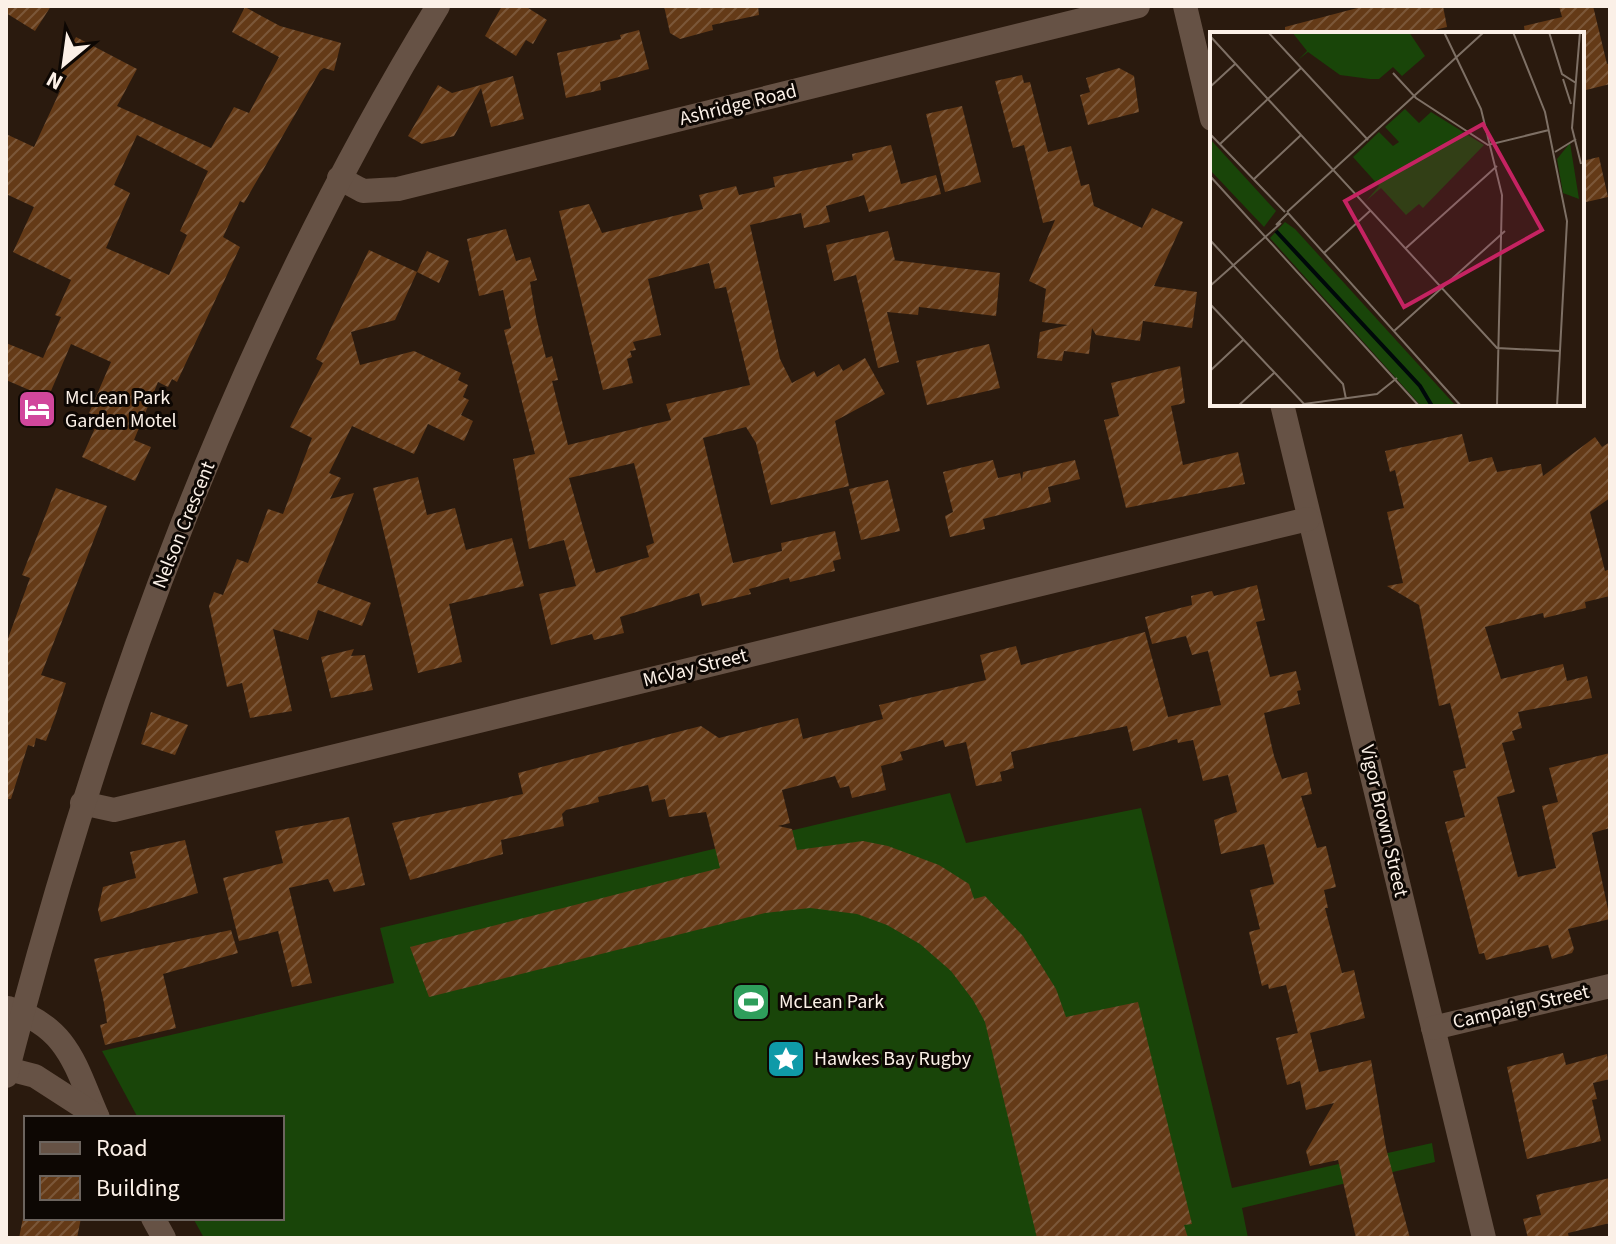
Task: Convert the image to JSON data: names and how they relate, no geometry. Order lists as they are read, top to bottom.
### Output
{
  "streets": {
    "street": [
      "Ashridge Road",
      "Nelson Crescent",
      "McVay Street",
      "Vigor Brown Street",
      "Campaign Street"
    ]
  },
  "crossings": [
    ["Ashridge Road", "Nelson Crescent"],
    ["Nelson Crescent", "McVay Street"],
    ["McVay Street", "Vigor Brown Street"],
    ["Vigor Brown Street", "Campaign Street"]
  ],
  "places": {
    "hotel": ["McLean Park Garden Motel"],
    "sports": ["McLean Park"],
    "place": ["Hawkes Bay Rugby"]
  },
  "legend": ["Road", "Building"],
  "north": "bottom left"
}
